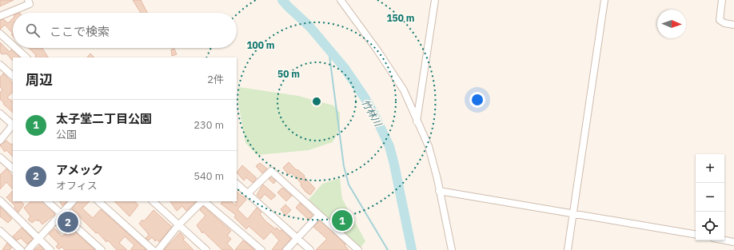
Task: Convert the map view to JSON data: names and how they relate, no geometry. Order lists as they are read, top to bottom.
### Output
{
  "water": ["竹林川"],
  "north": "right",
  "page": {
    "search": "ここで検索",
    "heading": ["周辺", "2件"],
    "list": [
      {
        "mark": "1",
        "name": "太子堂二丁目公園",
        "note": "公園",
        "value": "230 m"
      },
      {
        "mark": "2",
        "name": "アメック",
        "note": "オフィス",
        "value": "540 m"
      }
    ],
    "map_buttons": ["+", "−"],
    "pins": ["1", "2"]
  },
  "rings": ["150 m", "100 m", "50 m"]
}
